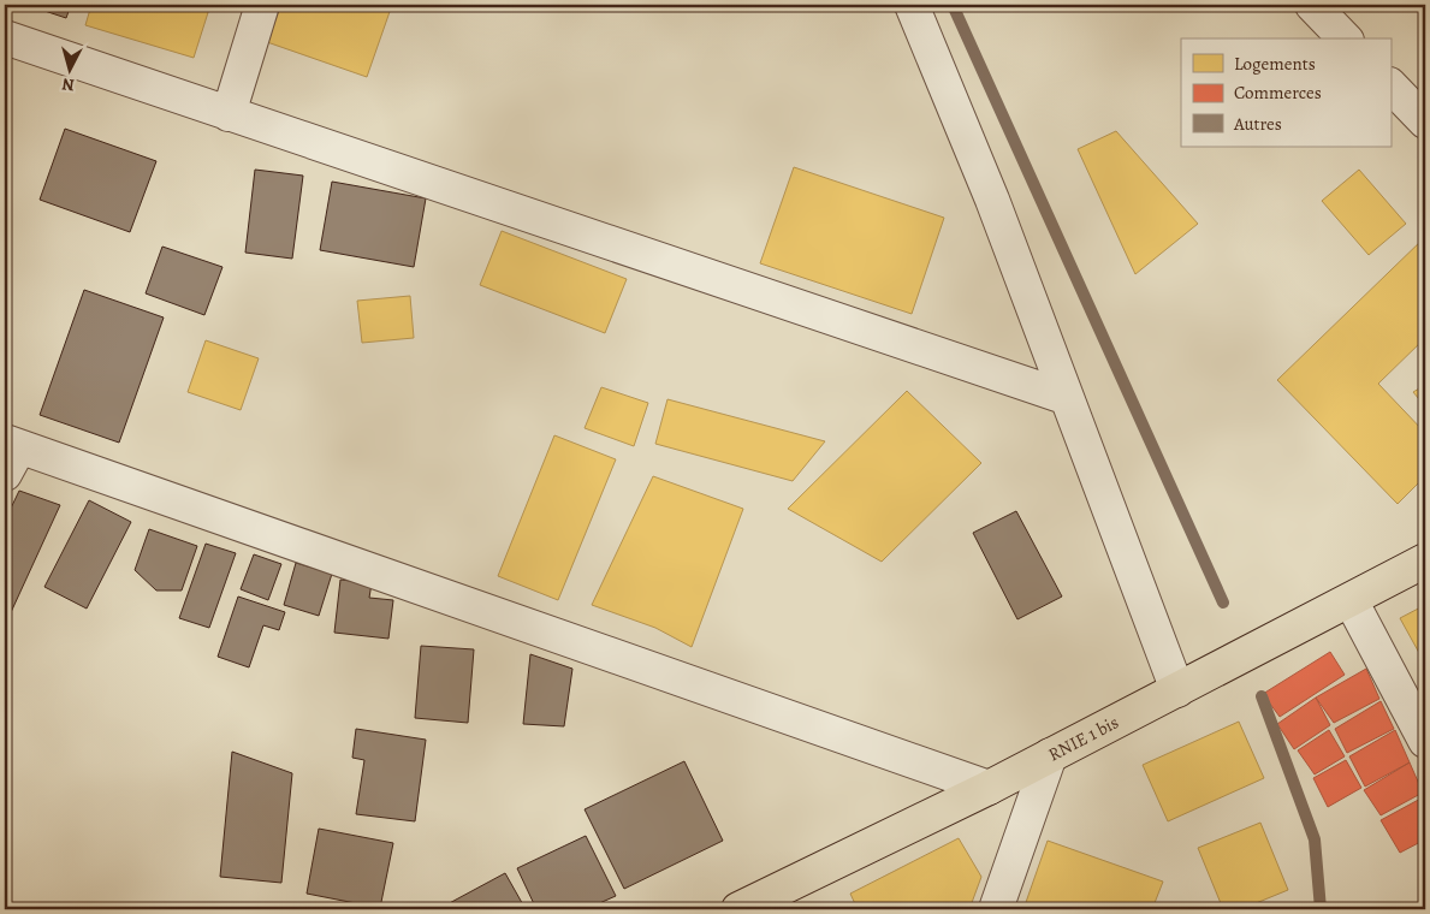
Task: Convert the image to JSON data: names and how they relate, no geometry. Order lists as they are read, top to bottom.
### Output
{
  "streets": {
    "main road": ["RNIE 1 bis"]
  },
  "legend": ["Logements", "Commerces", "Autres"],
  "north": "bottom"
}
